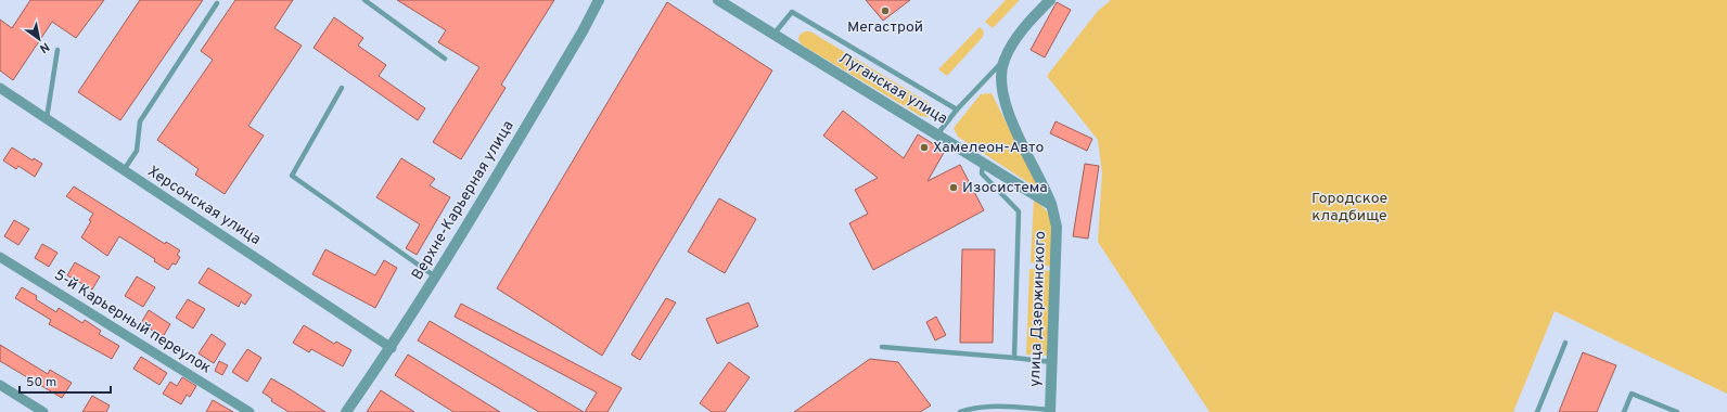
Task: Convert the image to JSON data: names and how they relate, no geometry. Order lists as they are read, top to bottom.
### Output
{
  "streets": {
    "street": [
      "Луганская улица",
      "Верхне-Карьерная улица",
      "Херсонская улица",
      "улица Дзержинского",
      "5-й Карьерный переулок"
    ]
  },
  "crossings": [
    ["Луганская улица", "улица Дзержинского"],
    ["Верхне-Карьерная улица", "Херсонская улица"]
  ],
  "parks": ["Городское кладбище"],
  "places": ["Мегастрой", "Хамелеон-Авто", "Изосистема"],
  "scale_bar": "50 m",
  "north": "bottom right"
}
